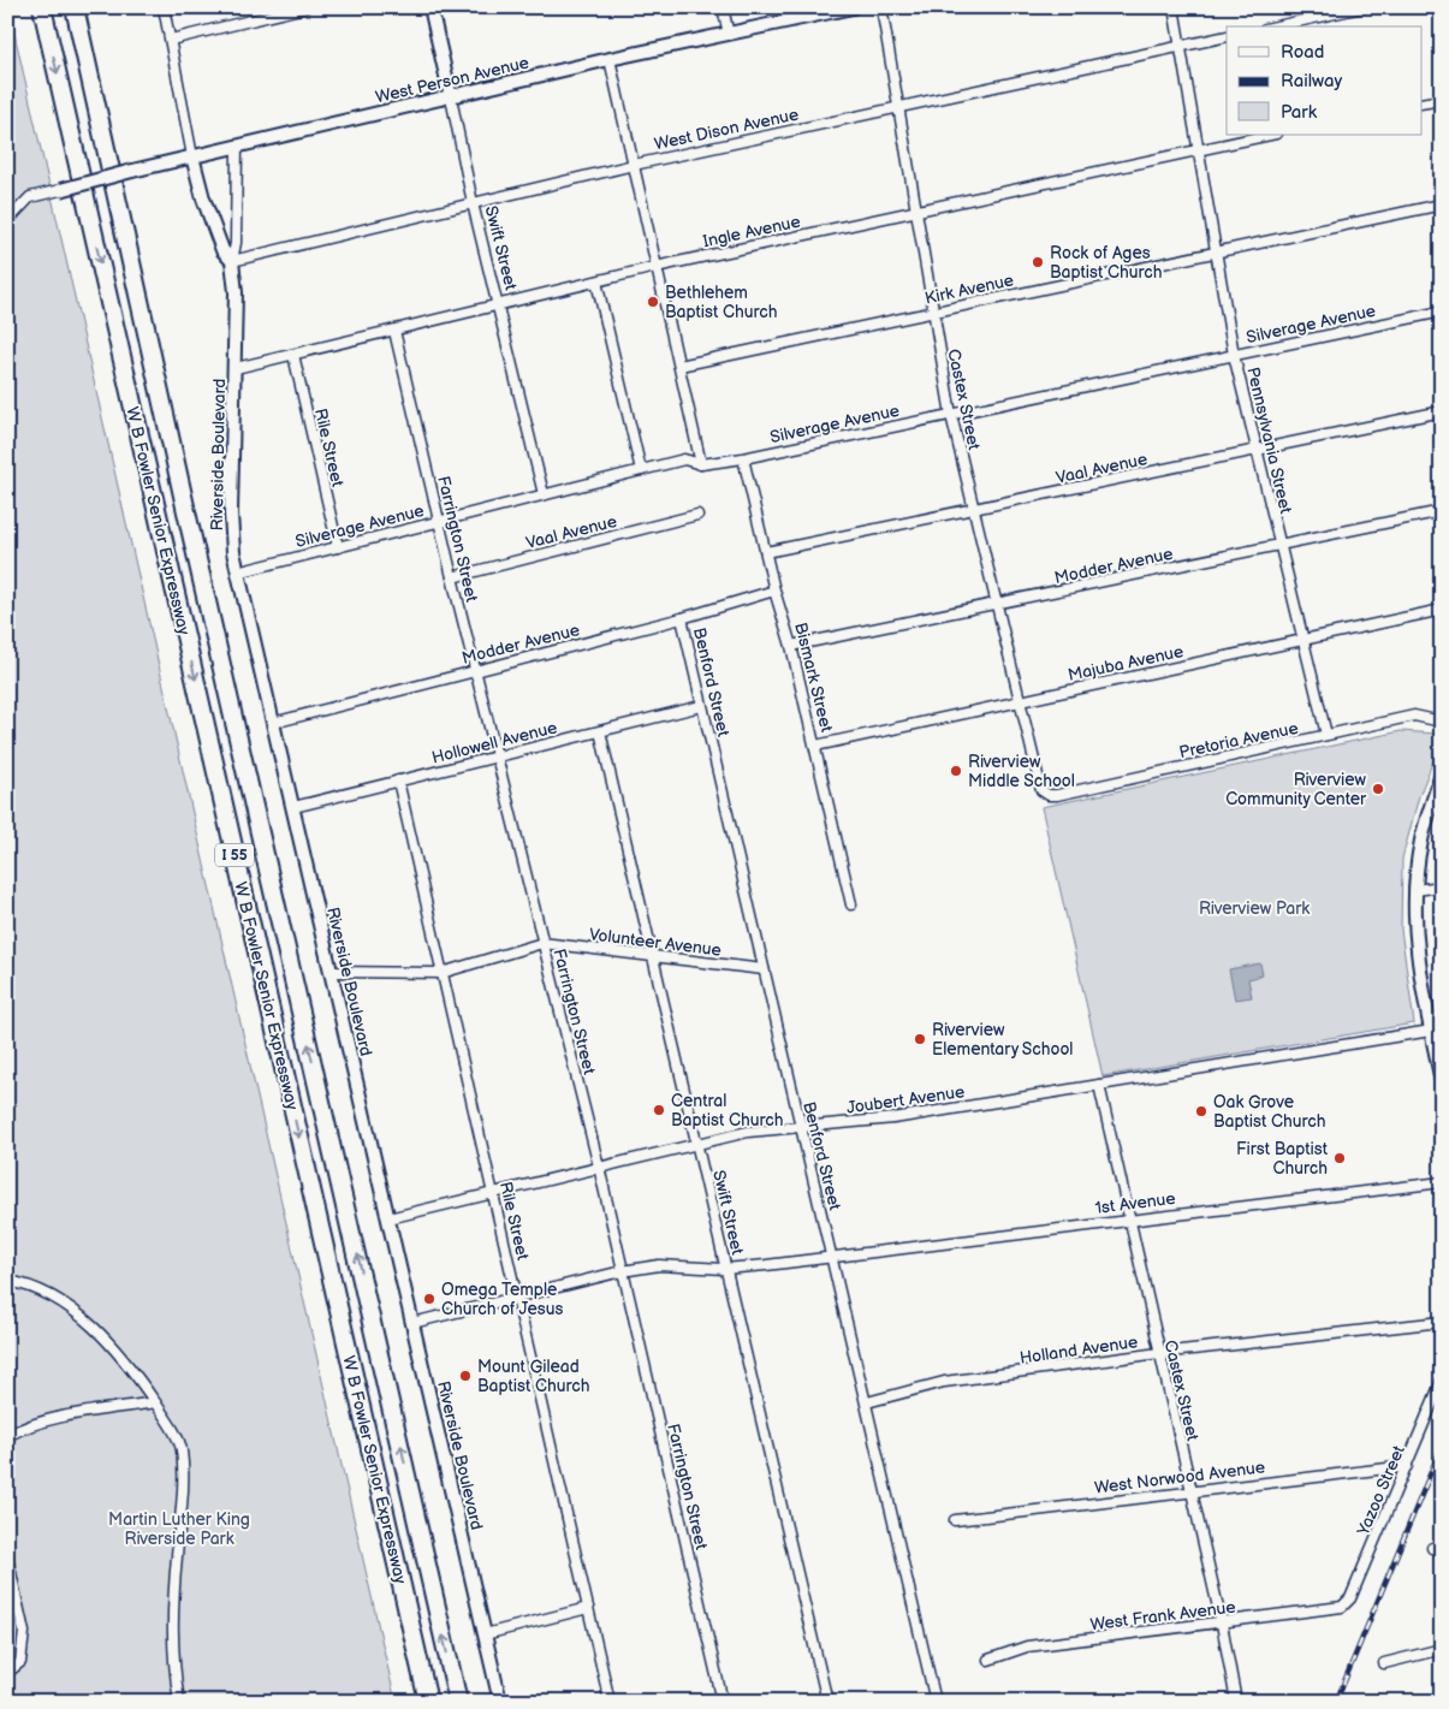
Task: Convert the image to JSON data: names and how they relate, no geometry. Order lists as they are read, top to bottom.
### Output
{
  "streets": {
    "highway": ["W B Fowler Senior Expressway", "I 55"],
    "street": [
      "West Person Avenue",
      "West Dison Avenue",
      "Ingle Avenue",
      "Swift Street",
      "Kirk Avenue",
      "Silverage Avenue",
      "Castex Street",
      "Pennsylvania Street",
      "Rile Street",
      "Riverside Boulevard",
      "Vaal Avenue",
      "Farrington Street",
      "Modder Avenue",
      "Majuba Avenue",
      "Bismark Street",
      "Benford Street",
      "Pretoria Avenue",
      "Hollowell Avenue",
      "Volunteer Avenue",
      "Joubert Avenue",
      "1st Avenue",
      "Holland Avenue",
      "West Norwood Avenue",
      "Yazoo Street",
      "West Frank Avenue"
    ]
  },
  "crossings": [
    ["West Person Avenue", "Swift Street"],
    ["West Person Avenue", "Riverside Boulevard"],
    ["West Dison Avenue", "Swift Street"],
    ["West Dison Avenue", "Castex Street"],
    ["West Dison Avenue", "Pennsylvania Street"],
    ["West Dison Avenue", "Riverside Boulevard"],
    ["Ingle Avenue", "Swift Street"],
    ["Ingle Avenue", "Castex Street"],
    ["Ingle Avenue", "Pennsylvania Street"],
    ["Ingle Avenue", "Rile Street"],
    ["Ingle Avenue", "Riverside Boulevard"],
    ["Ingle Avenue", "Farrington Street"],
    ["Swift Street", "Silverage Avenue"],
    ["Swift Street", "Hollowell Avenue"],
    ["Swift Street", "Volunteer Avenue"],
    ["Swift Street", "Joubert Avenue"],
    ["Swift Street", "1st Avenue"],
    ["Kirk Avenue", "Castex Street"],
    ["Kirk Avenue", "Pennsylvania Street"],
    ["Silverage Avenue", "Castex Street"],
    ["Silverage Avenue", "Pennsylvania Street"],
    ["Silverage Avenue", "Rile Street"],
    ["Silverage Avenue", "Riverside Boulevard"],
    ["Silverage Avenue", "Farrington Street"],
    ["Silverage Avenue", "Bismark Street"],
    ["Castex Street", "Vaal Avenue"],
    ["Castex Street", "Modder Avenue"],
    ["Castex Street", "Majuba Avenue"],
    ["Castex Street", "Pretoria Avenue"],
    ["Castex Street", "Joubert Avenue"],
    ["Castex Street", "1st Avenue"],
    ["Castex Street", "Holland Avenue"],
    ["Castex Street", "West Norwood Avenue"],
    ["Castex Street", "West Frank Avenue"],
    ["Pennsylvania Street", "Vaal Avenue"],
    ["Pennsylvania Street", "Modder Avenue"],
    ["Pennsylvania Street", "Majuba Avenue"],
    ["Pennsylvania Street", "Pretoria Avenue"],
    ["Rile Street", "Hollowell Avenue"],
    ["Rile Street", "Volunteer Avenue"],
    ["Rile Street", "Joubert Avenue"],
    ["Rile Street", "1st Avenue"],
    ["Riverside Boulevard", "Modder Avenue"],
    ["Riverside Boulevard", "Hollowell Avenue"],
    ["Riverside Boulevard", "Volunteer Avenue"],
    ["Riverside Boulevard", "Joubert Avenue"],
    ["Riverside Boulevard", "1st Avenue"],
    ["Vaal Avenue", "Farrington Street"],
    ["Vaal Avenue", "Bismark Street"],
    ["Farrington Street", "Modder Avenue"],
    ["Farrington Street", "Hollowell Avenue"],
    ["Farrington Street", "Volunteer Avenue"],
    ["Farrington Street", "Joubert Avenue"],
    ["Farrington Street", "1st Avenue"],
    ["Modder Avenue", "Bismark Street"],
    ["Modder Avenue", "Benford Street"],
    ["Majuba Avenue", "Bismark Street"],
    ["Benford Street", "Hollowell Avenue"],
    ["Benford Street", "Volunteer Avenue"],
    ["Benford Street", "Joubert Avenue"],
    ["Benford Street", "1st Avenue"],
    ["Benford Street", "Holland Avenue"],
    ["West Norwood Avenue", "Yazoo Street"],
    ["Yazoo Street", "West Frank Avenue"]
  ],
  "parks": ["Riverview Park", "Martin Luther King Riverside Park"],
  "places": [
    "Rock of Ages Baptist Church",
    "Bethlehem Baptist Church",
    "Riverview Middle School",
    "Riverview Community Center",
    "Riverview Elementary School",
    "Central Baptist Church",
    "Oak Grove Baptist Church",
    "First Baptist Church",
    "Omega Temple Church of Jesus",
    "Mount Gilead Baptist Church"
  ],
  "legend": ["Road", "Railway", "Park"]
}
